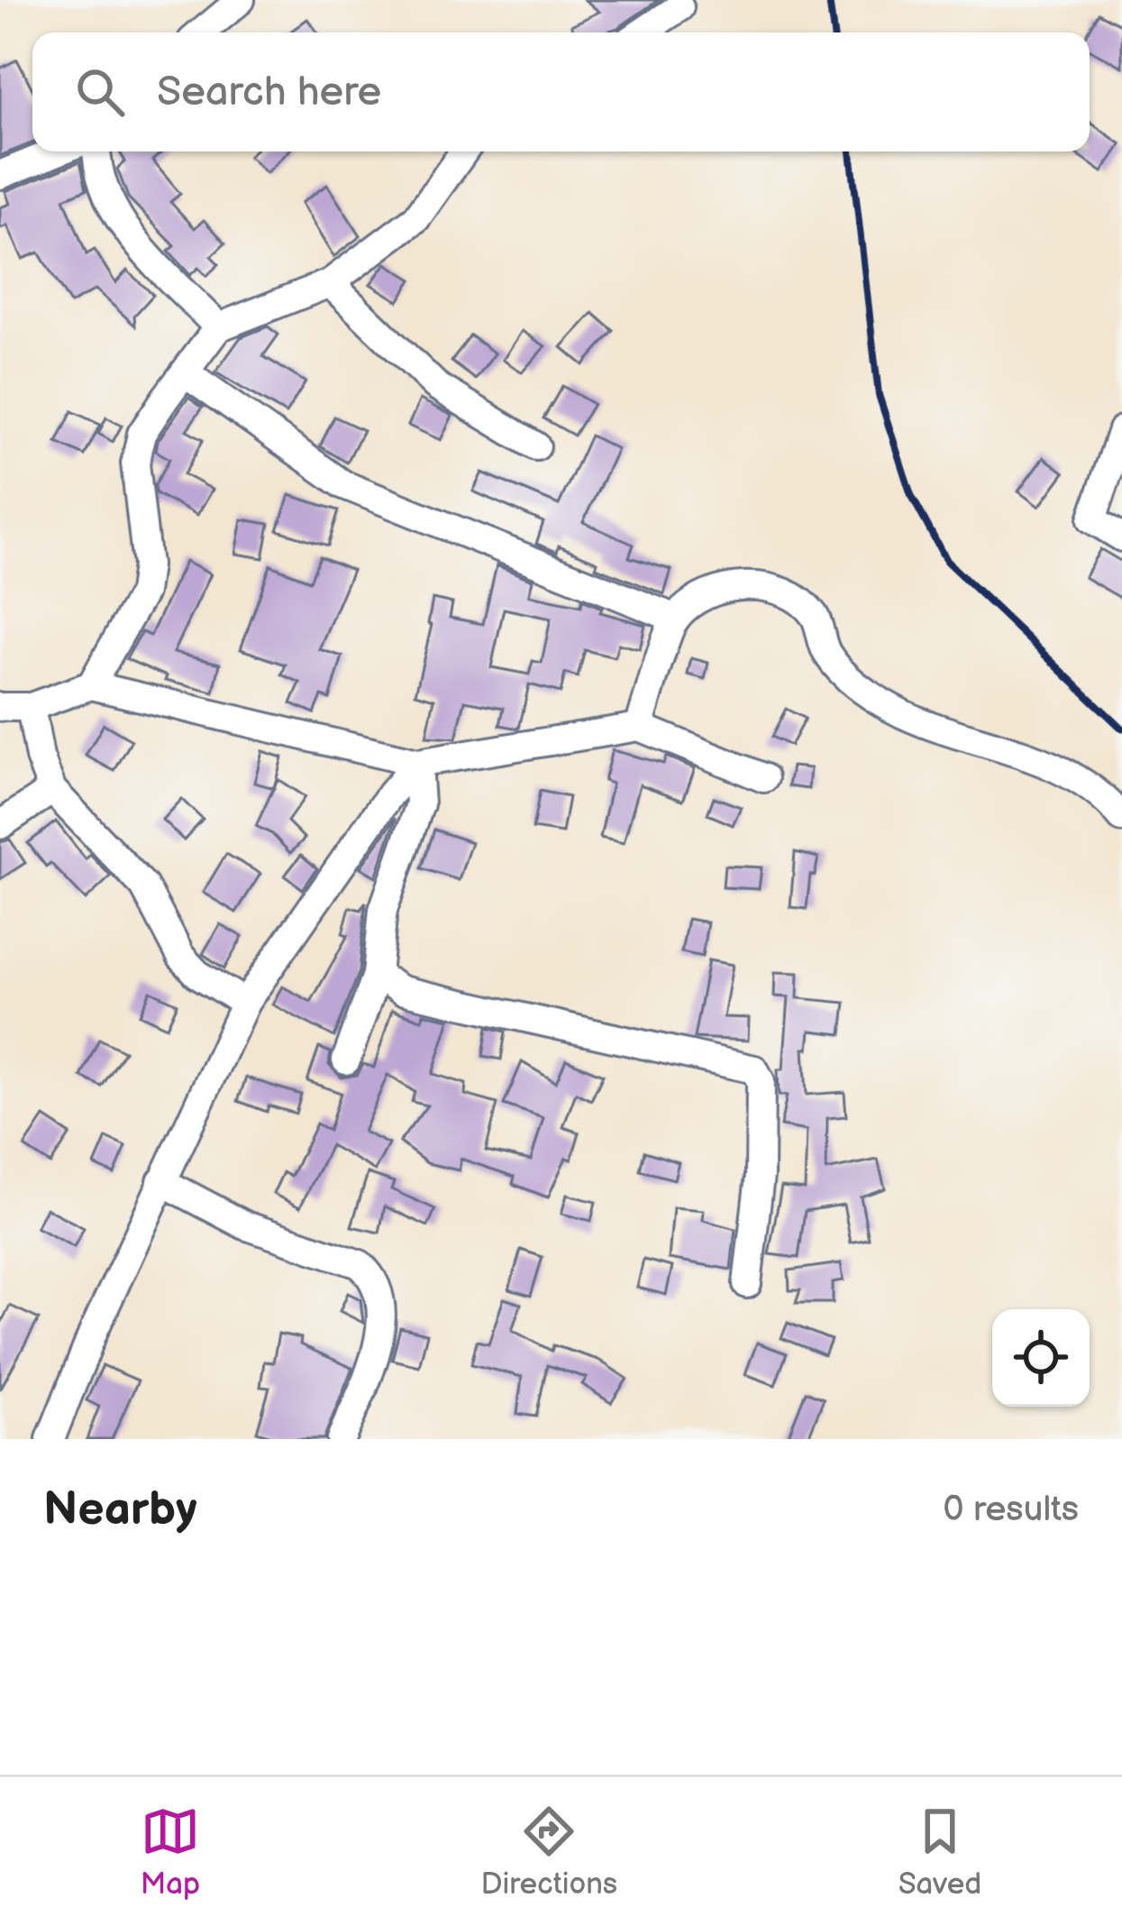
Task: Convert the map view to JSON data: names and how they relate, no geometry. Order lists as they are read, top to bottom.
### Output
{
  "page": {
    "search": "Search here",
    "heading": ["Nearby", "0 results"],
    "nav": ["Map", "Directions", "Saved"]
  }
}
